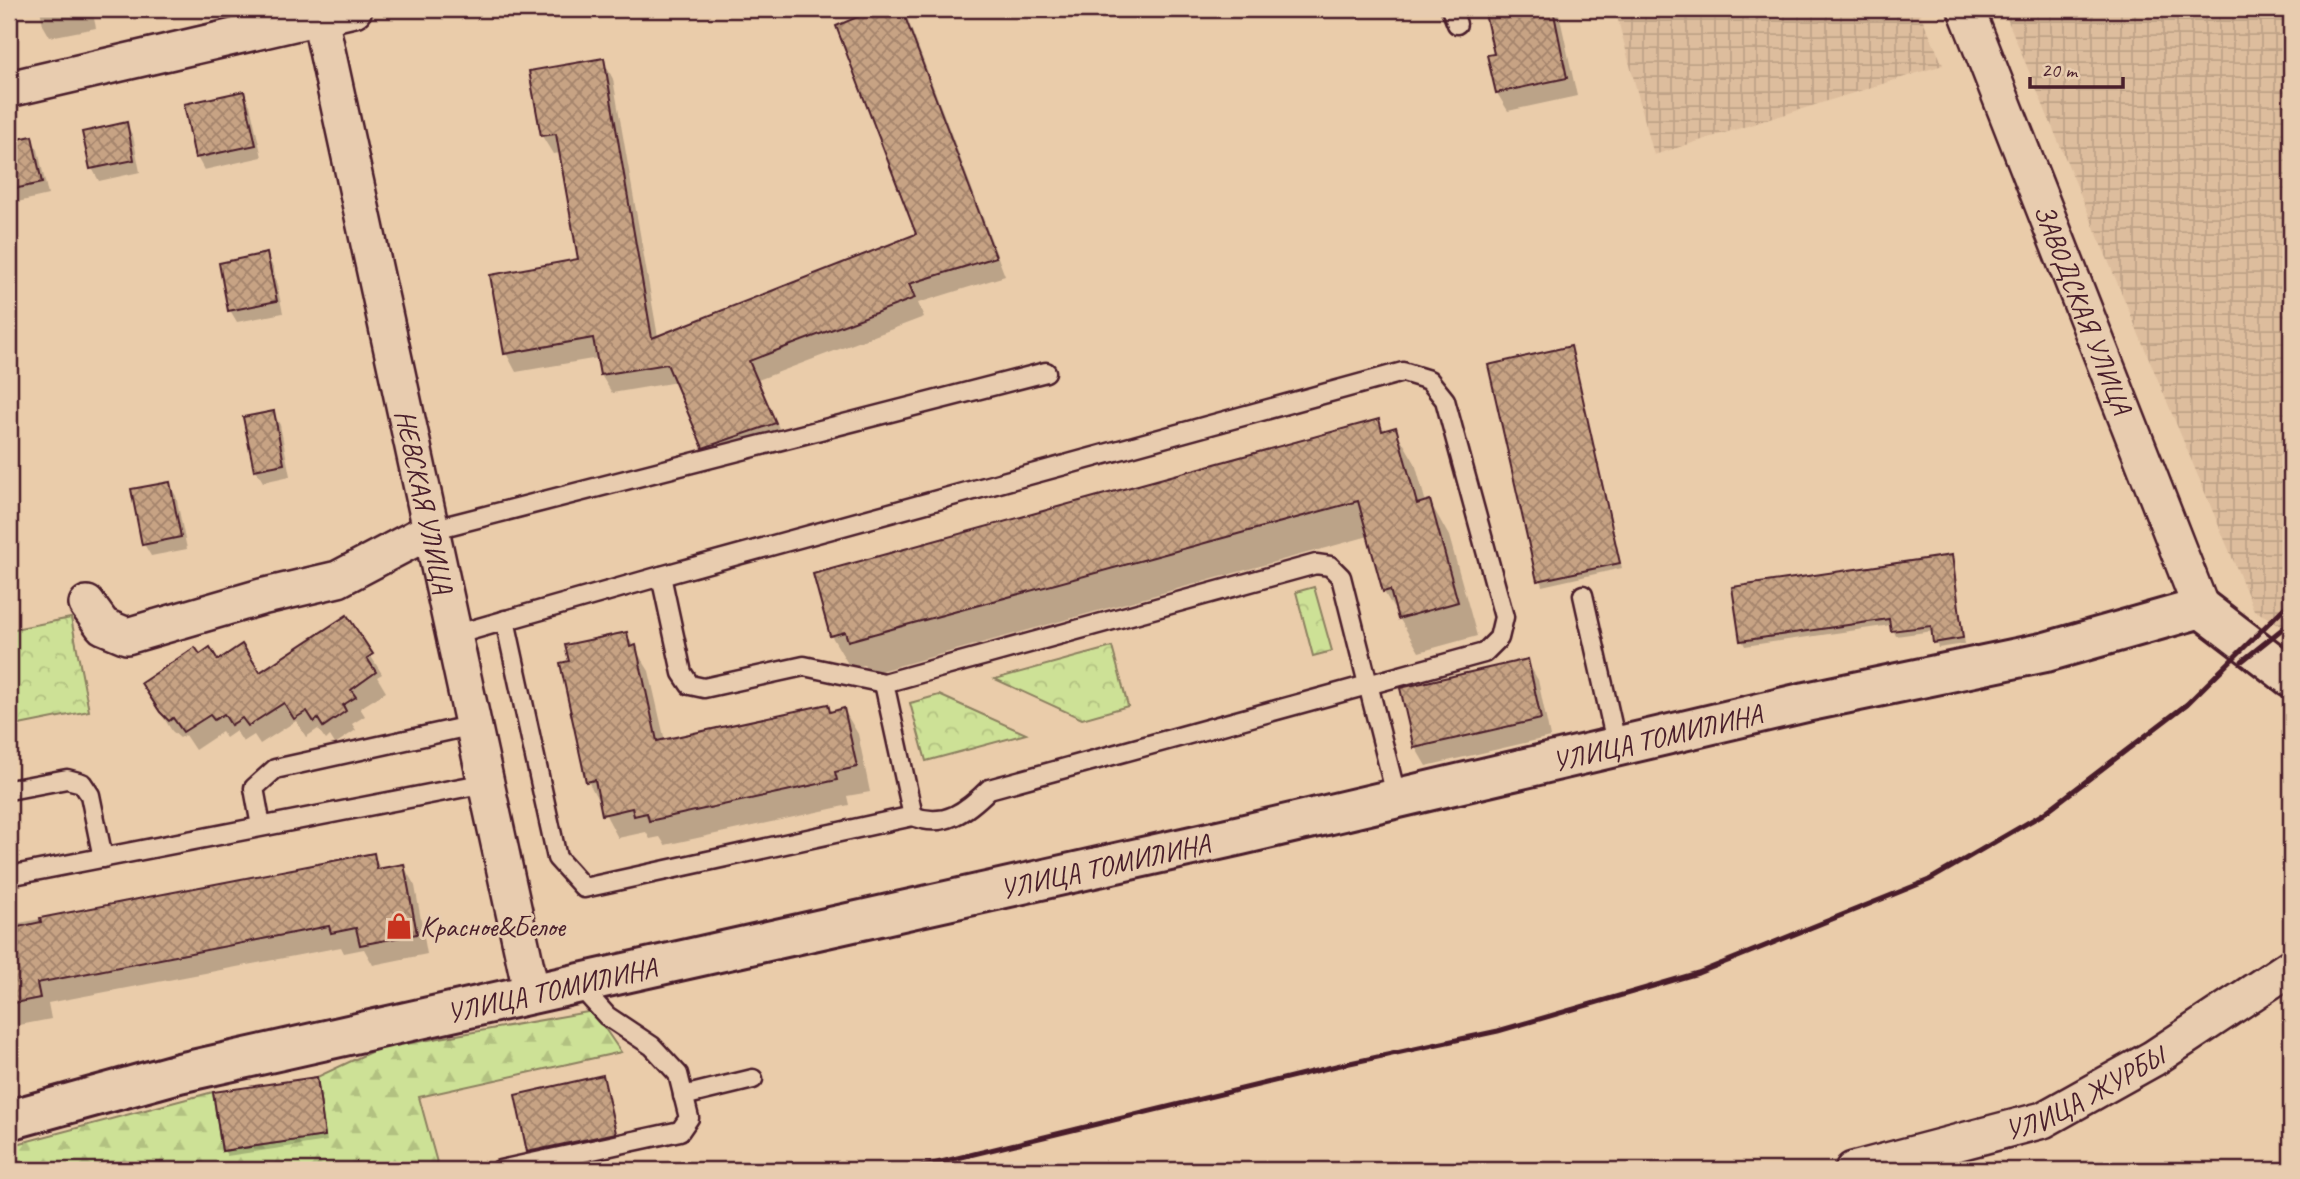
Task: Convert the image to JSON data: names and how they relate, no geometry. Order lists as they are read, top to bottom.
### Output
{
  "streets": {
    "street": [
      "ЗАВОДСКАЯ УЛИЦА",
      "НЕВСКАЯ УЛИЦА",
      "УЛИЦА ТОМИЛИНА",
      "УЛИЦА ЖУРБЫ"
    ]
  },
  "crossings": [
    ["ЗАВОДСКАЯ УЛИЦА", "УЛИЦА ТОМИЛИНА"],
    ["НЕВСКАЯ УЛИЦА", "УЛИЦА ТОМИЛИНА"]
  ],
  "places": {
    "shop": ["Красное&Белое"]
  },
  "scale_bar": "20 m"
}
